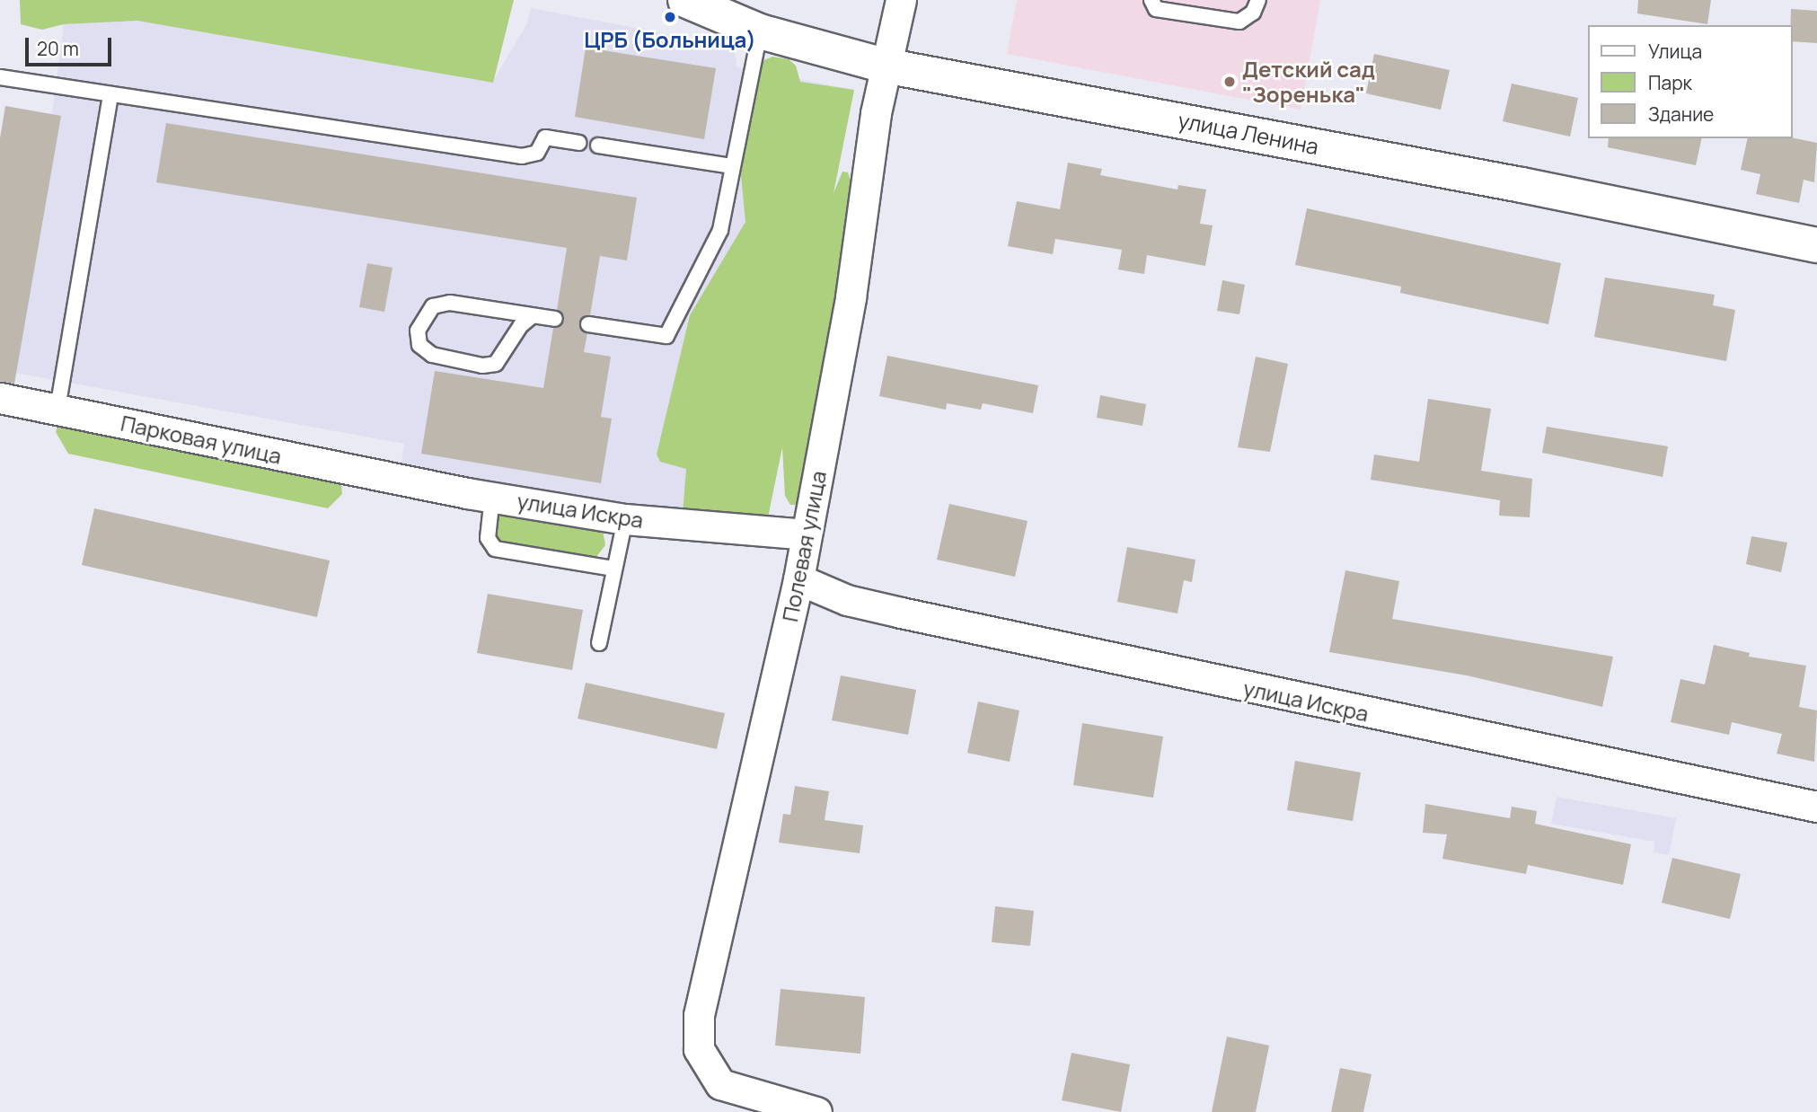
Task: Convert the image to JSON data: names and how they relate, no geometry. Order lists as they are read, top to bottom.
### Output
{
  "streets": {
    "street": [
      "улица Ленина",
      "Парковая улица",
      "улица Искра",
      "Полевая улица"
    ]
  },
  "crossings": [
    ["улица Ленина", "Полевая улица"],
    ["Парковая улица", "улица Искра"],
    ["улица Искра", "Полевая улица"]
  ],
  "places": ["ЦРБ (Больница)", "Детский сад \"Зоренька\""],
  "legend": ["Улица", "Парк", "Здание"],
  "scale_bar": "20 m"
}
